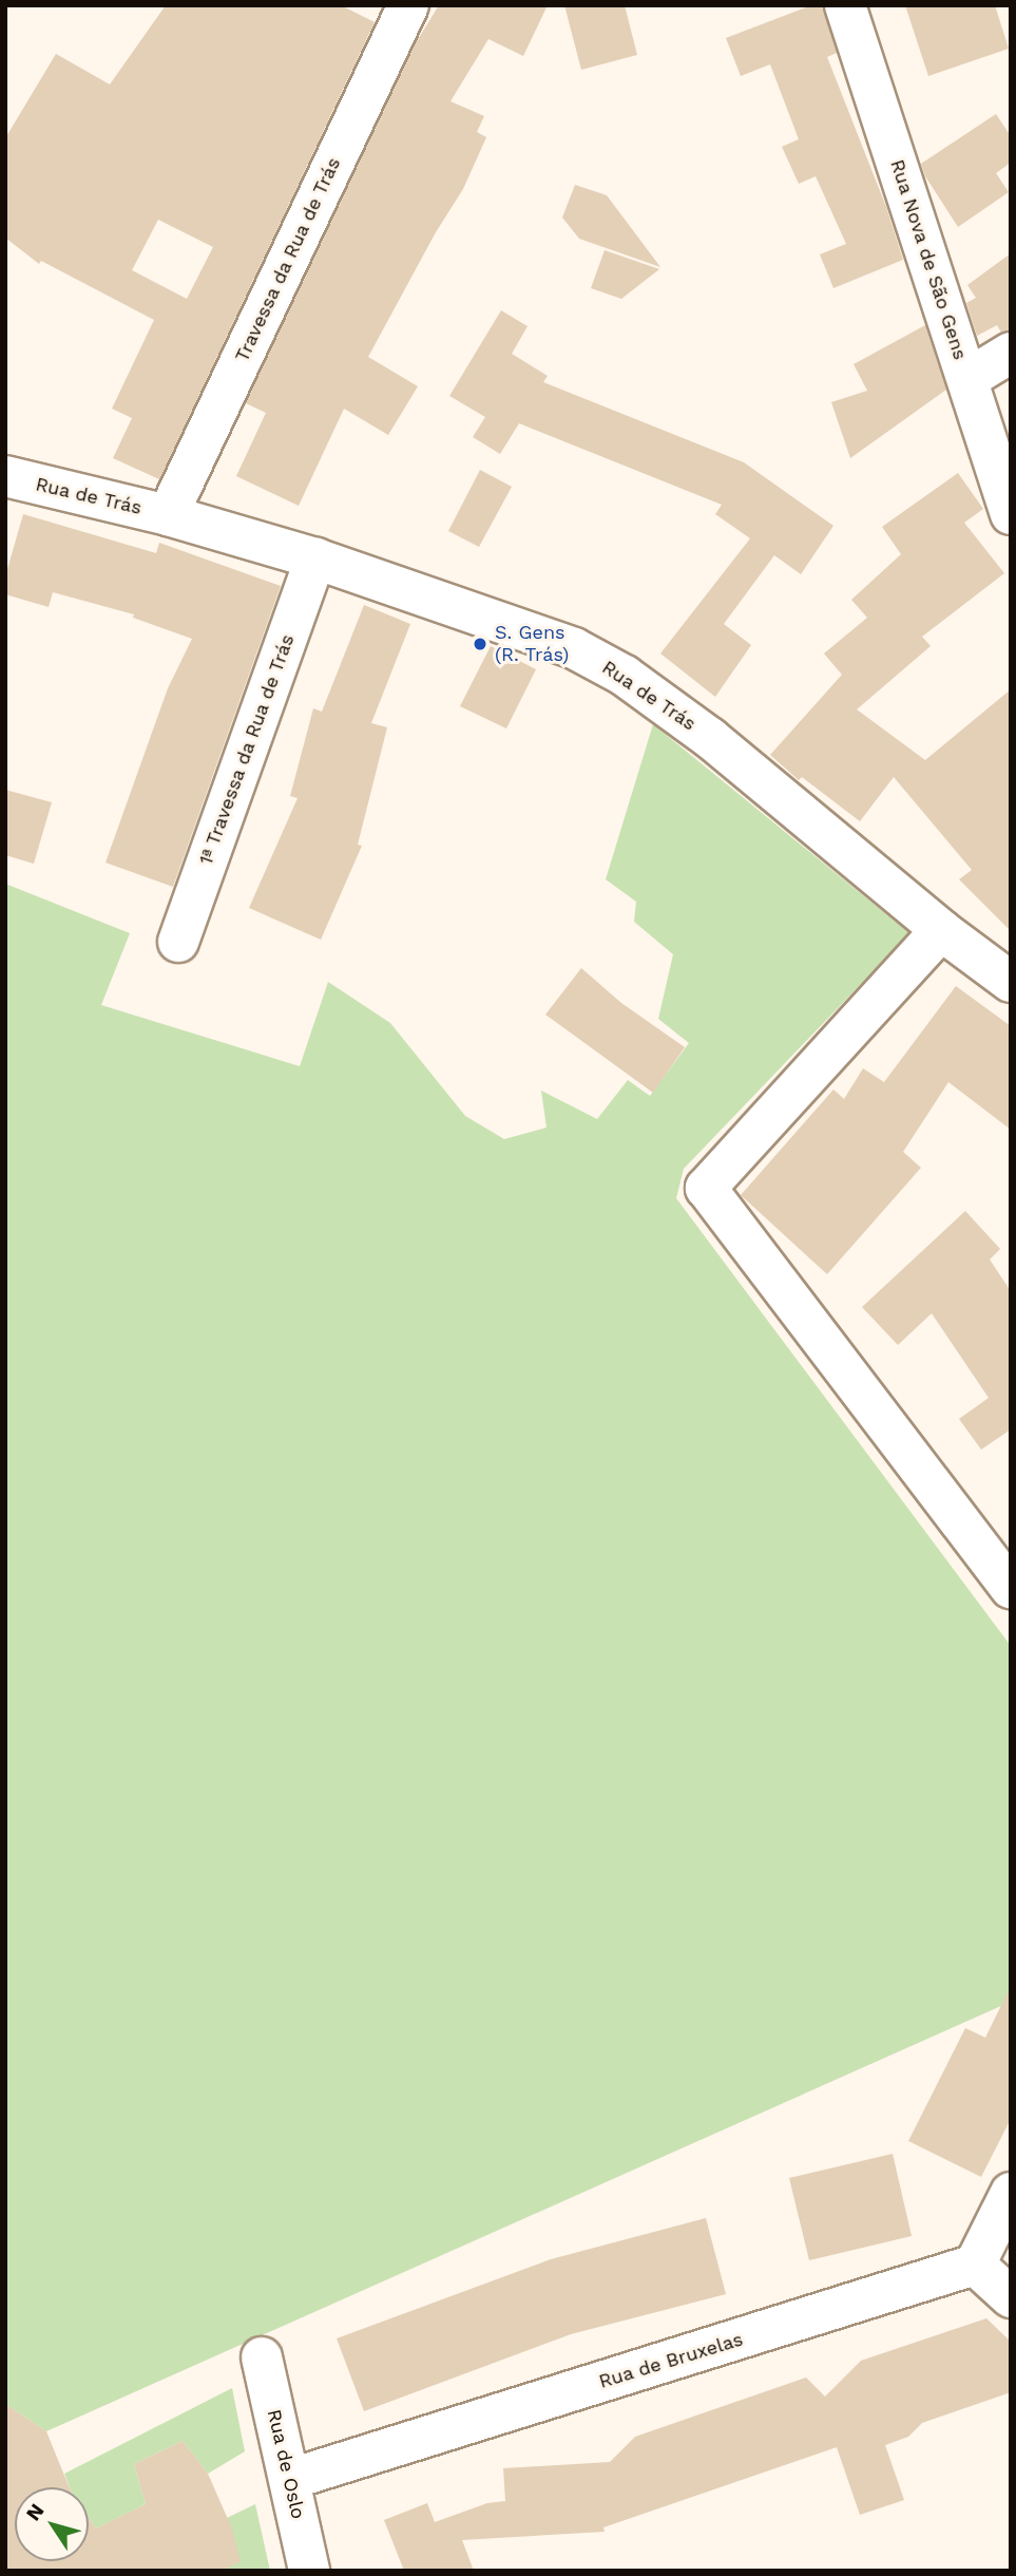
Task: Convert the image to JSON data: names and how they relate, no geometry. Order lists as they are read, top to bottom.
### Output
{
  "streets": {
    "street": [
      "Travessa da Rua de Trás",
      "Rua Nova de São Gens",
      "Rua de Trás",
      "1ª Travessa da Rua de Trás",
      "Rua de Bruxelas",
      "Rua de Oslo"
    ]
  },
  "crossings": [
    ["Travessa da Rua de Trás", "Rua de Trás"],
    ["Rua de Trás", "1ª Travessa da Rua de Trás"],
    ["Rua de Bruxelas", "Rua de Oslo"]
  ],
  "places": ["S. Gens (R. Trás)"],
  "north": "top left"
}
